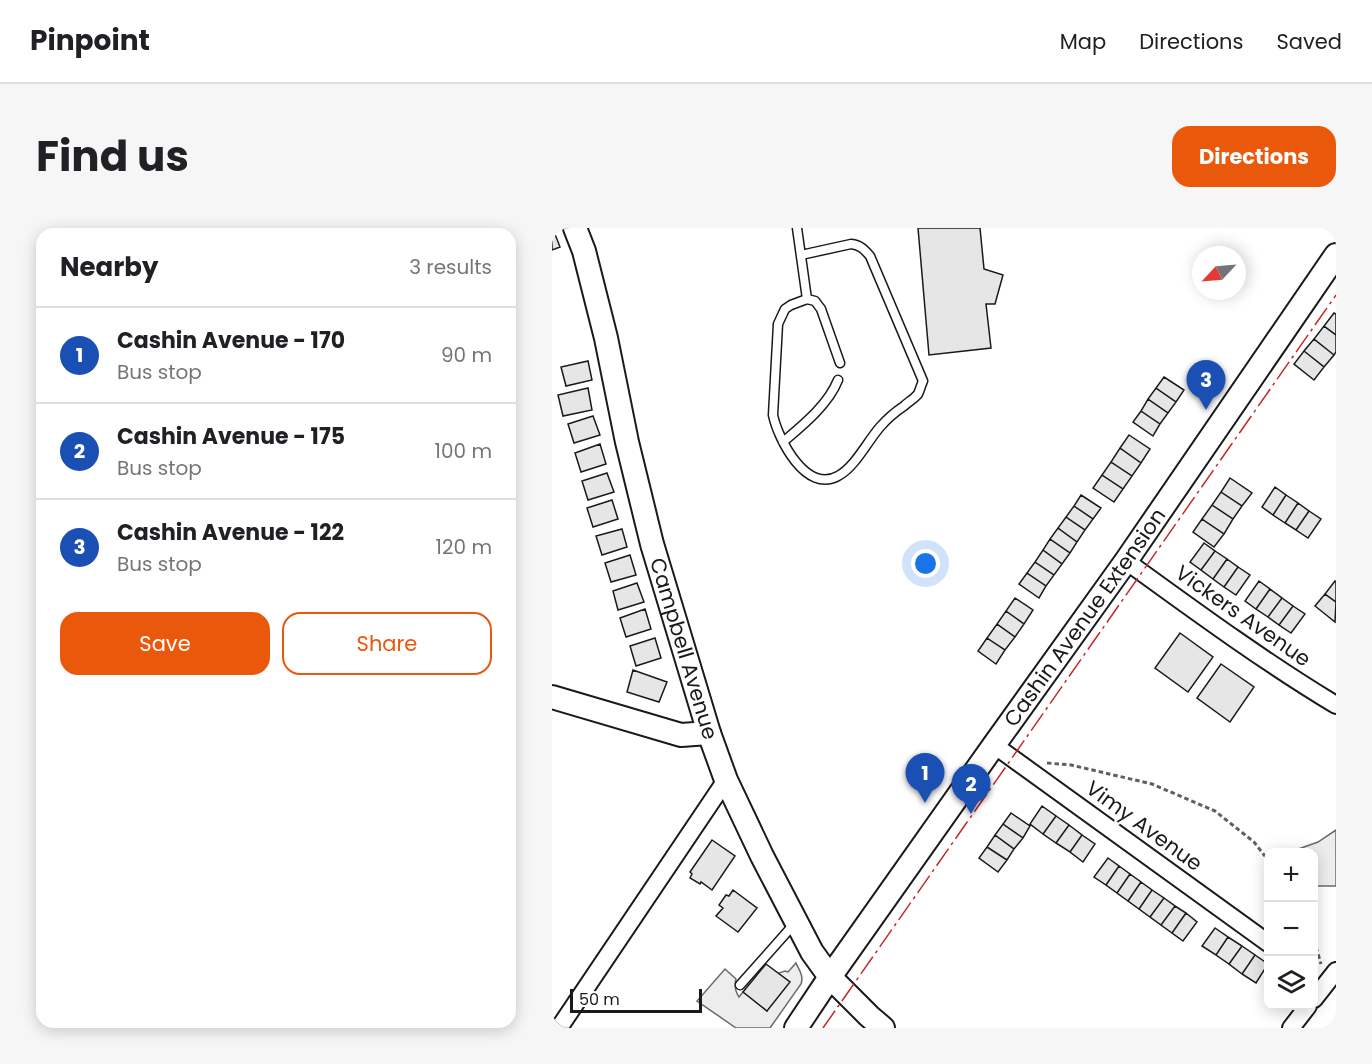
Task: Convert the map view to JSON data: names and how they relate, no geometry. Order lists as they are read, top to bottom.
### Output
{
  "streets": {
    "street": [
      "Vickers Avenue",
      "Cashin Avenue Extension",
      "Campbell Avenue",
      "Vimy Avenue"
    ]
  },
  "crossings": [
    ["Vickers Avenue", "Cashin Avenue Extension"],
    ["Cashin Avenue Extension", "Campbell Avenue"],
    ["Cashin Avenue Extension", "Vimy Avenue"]
  ],
  "scale_bar": "50 m",
  "north": "bottom left",
  "page": {
    "header": "Pinpoint",
    "nav": ["Map", "Directions", "Saved"],
    "title": "Find us",
    "buttons": [
      "Directions",
      ["Save", "Share"]
    ],
    "heading": ["Nearby", "3 results"],
    "list": [
      {
        "mark": "1",
        "name": "Cashin Avenue - 170",
        "note": "Bus stop",
        "value": "90 m"
      },
      {
        "mark": "2",
        "name": "Cashin Avenue - 175",
        "note": "Bus stop",
        "value": "100 m"
      },
      {
        "mark": "3",
        "name": "Cashin Avenue - 122",
        "note": "Bus stop",
        "value": "120 m"
      }
    ],
    "pins": ["3", "1", "2"],
    "map_buttons": ["+", "−"],
    "scale": "50 m"
  }
}
